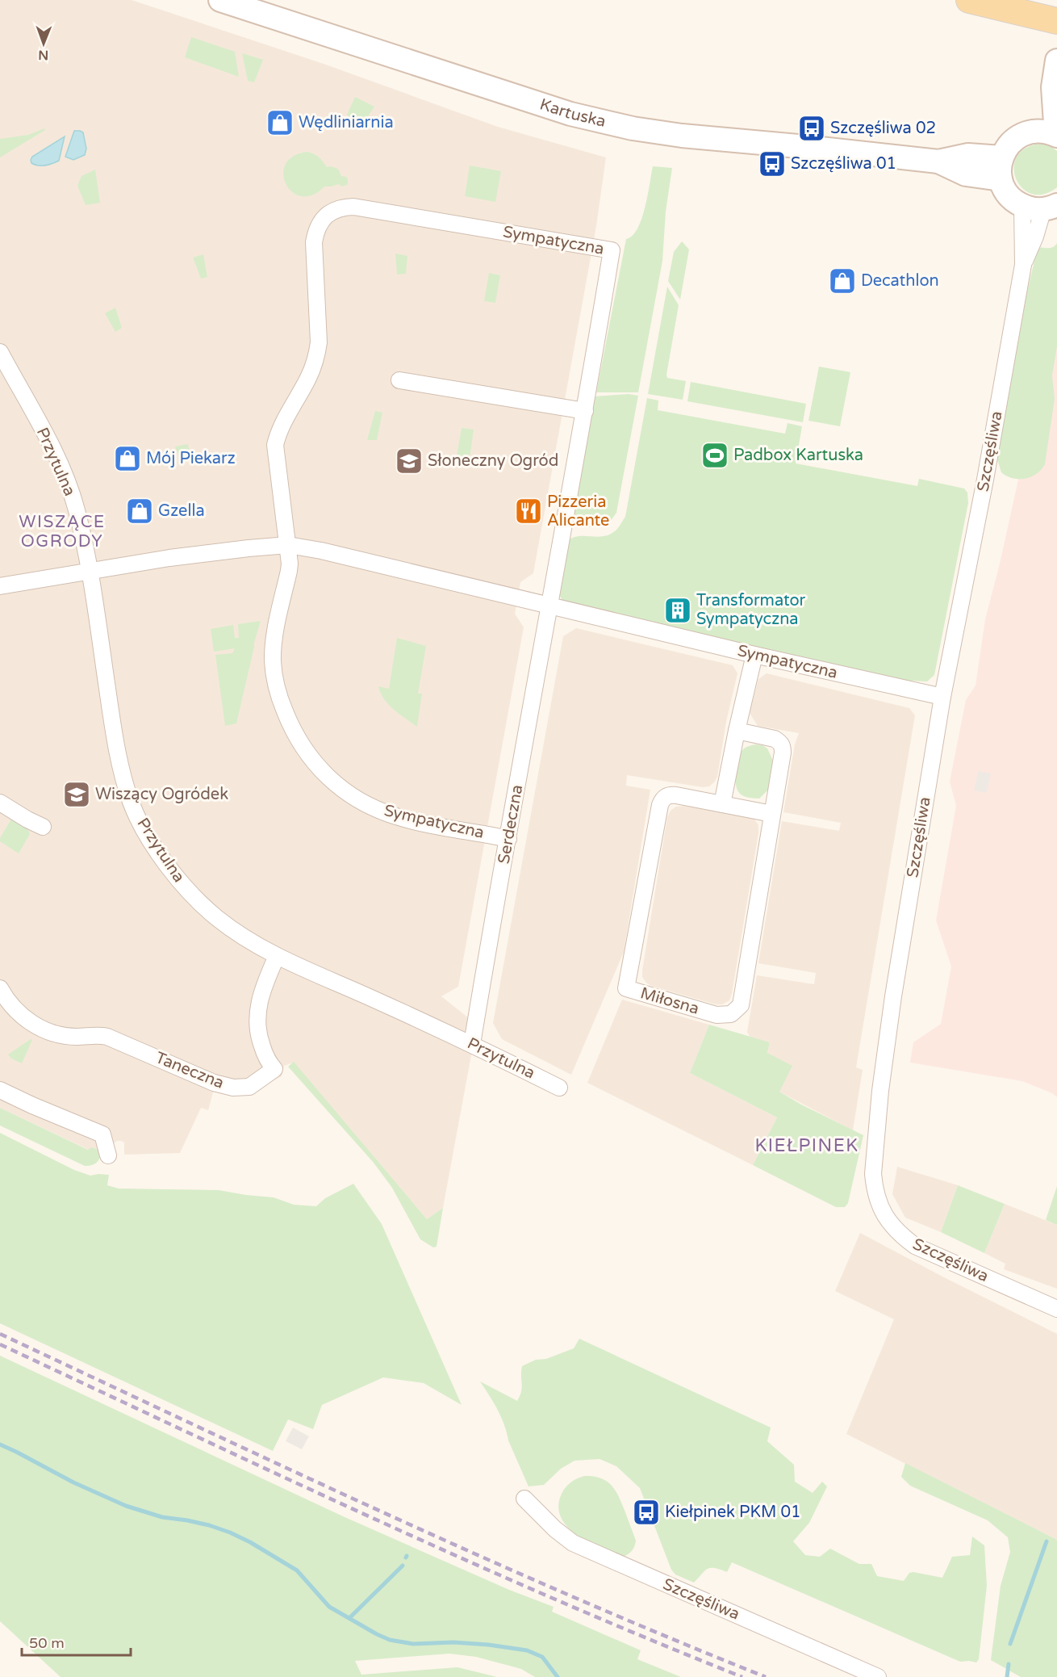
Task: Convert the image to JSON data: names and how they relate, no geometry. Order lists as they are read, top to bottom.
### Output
{
  "streets": {
    "street": [
      "Kartuska",
      "Sympatyczna",
      "Szczęśliwa",
      "Przytulna",
      "Serdeczna",
      "Miłosna",
      "Taneczna"
    ]
  },
  "crossings": [
    ["Sympatyczna", "Szczęśliwa"],
    ["Sympatyczna", "Przytulna"],
    ["Sympatyczna", "Serdeczna"],
    ["Przytulna", "Serdeczna"],
    ["Przytulna", "Taneczna"]
  ],
  "districts": ["WISZĄCE OGRODY", "KIEŁPINEK"],
  "places": {
    "shop": [
      "Wędliniarnia",
      "Decathlon",
      "Mój Piekarz",
      "Gzella"
    ],
    "bus stop": ["Szczęśliwa 02", "Szczęśliwa 01", "Kiełpinek PKM 01"],
    "sports": ["Padbox Kartuska"],
    "school or university": ["Słoneczny Ogród", "Wiszący Ogródek"],
    "restaurant": ["Pizzeria Alicante"],
    "building": ["Transformator Sympatyczna"]
  },
  "scale_bar": "50 m",
  "north": "bottom"
}
